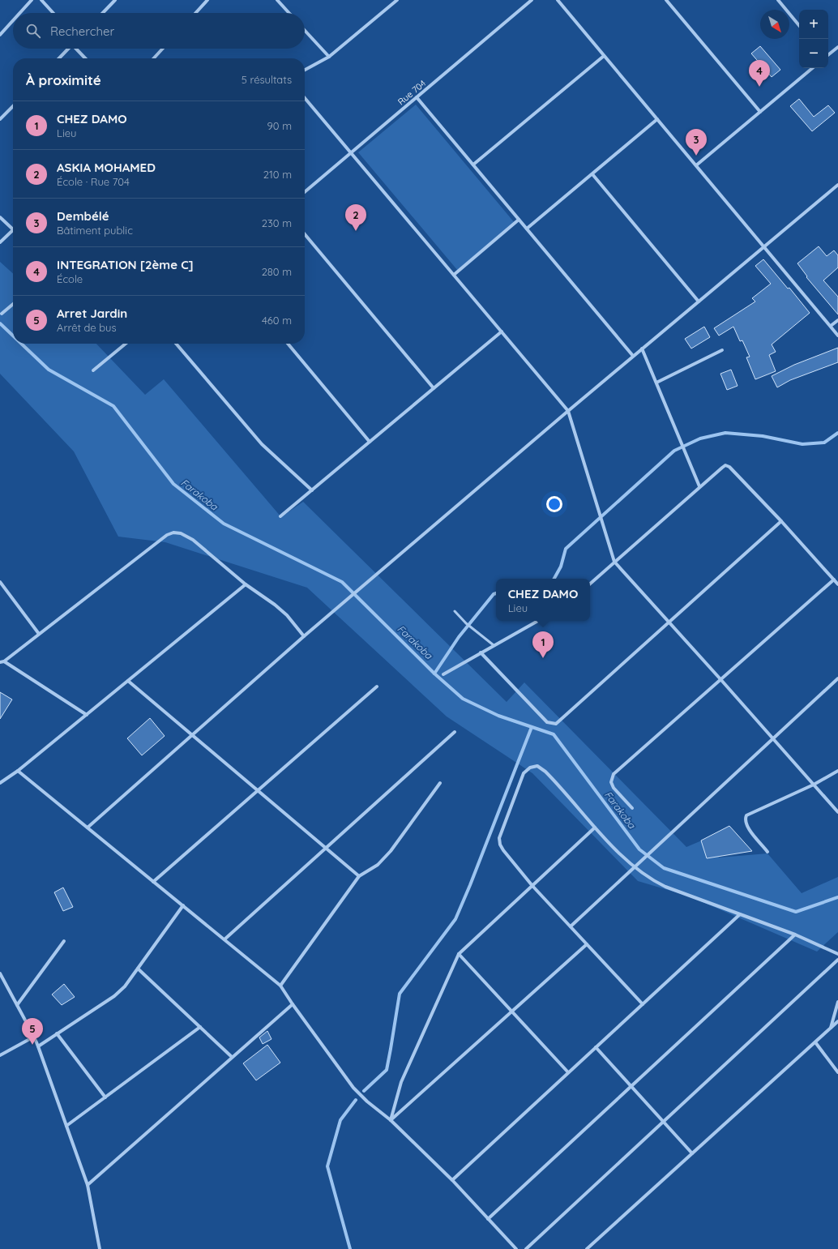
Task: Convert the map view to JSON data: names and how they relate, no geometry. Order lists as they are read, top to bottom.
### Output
{
  "streets": {
    "street": ["Rue 704"]
  },
  "water": ["Farakoba"],
  "north": "bottom right",
  "page": {
    "map_buttons": ["+", "−"],
    "search": "Rechercher",
    "heading": ["À proximité", "5 résultats"],
    "pins": [
      "4",
      "3",
      "2",
      "1",
      "5"
    ],
    "list": [
      {
        "mark": "1",
        "name": "CHEZ DAMO",
        "note": "Lieu",
        "value": "90 m"
      },
      {
        "mark": "2",
        "name": "ASKIA MOHAMED",
        "note": "École · Rue 704",
        "value": "210 m"
      },
      {
        "mark": "3",
        "name": "Dembélé",
        "note": "Bâtiment public",
        "value": "230 m"
      },
      {
        "mark": "4",
        "name": "INTEGRATION [2ème C]",
        "note": "École",
        "value": "280 m"
      },
      {
        "mark": "5",
        "name": "Arret Jardin",
        "note": "Arrêt de bus",
        "value": "460 m"
      }
    ],
    "popup": ["CHEZ DAMO", "Lieu"]
  }
}
